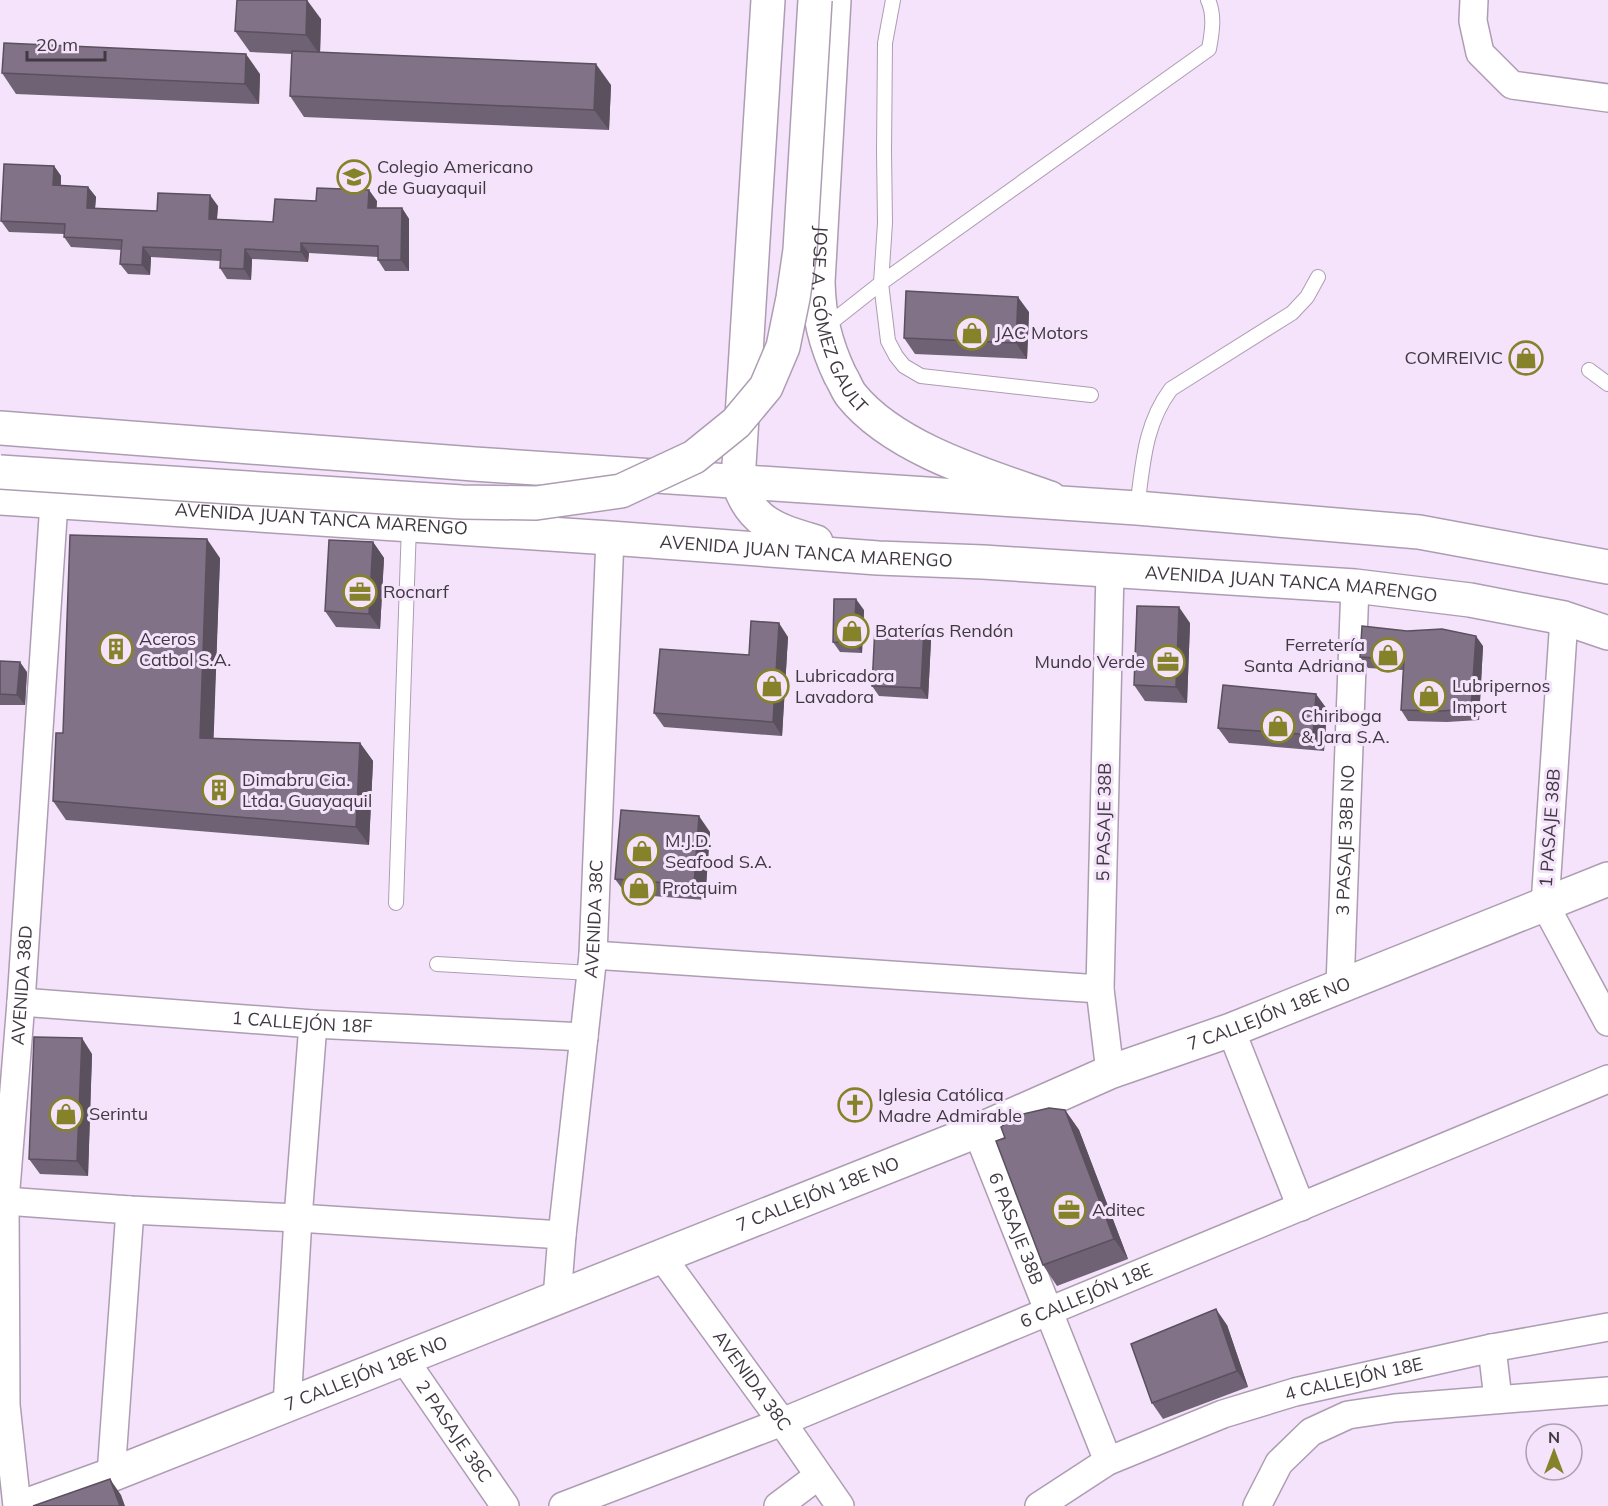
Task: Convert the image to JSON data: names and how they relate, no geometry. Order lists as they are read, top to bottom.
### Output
{
  "streets": {
    "main road": ["JOSE A. GÓMEZ GAULT", "AVENIDA JUAN TANCA MARENGO", "7 CALLEJÓN 18E NO"],
    "street": [
      "5 PASAJE 38B",
      "1 PASAJE 38B",
      "3 PASAJE 38B NO",
      "AVENIDA 38C",
      "AVENIDA 38D",
      "1 CALLEJÓN 18F",
      "6 PASAJE 38B",
      "6 CALLEJÓN 18E",
      "4 CALLEJÓN 18E",
      "2 PASAJE 38C"
    ]
  },
  "crossings": [
    ["AVENIDA JUAN TANCA MARENGO", "5 PASAJE 38B"],
    ["AVENIDA JUAN TANCA MARENGO", "1 PASAJE 38B"],
    ["AVENIDA JUAN TANCA MARENGO", "3 PASAJE 38B NO"],
    ["AVENIDA JUAN TANCA MARENGO", "AVENIDA 38C"],
    ["AVENIDA JUAN TANCA MARENGO", "AVENIDA 38D"],
    ["5 PASAJE 38B", "7 CALLEJÓN 18E NO"],
    ["1 PASAJE 38B", "7 CALLEJÓN 18E NO"],
    ["3 PASAJE 38B NO", "7 CALLEJÓN 18E NO"],
    ["AVENIDA 38C", "7 CALLEJÓN 18E NO"],
    ["AVENIDA 38C", "1 CALLEJÓN 18F"],
    ["AVENIDA 38C", "6 CALLEJÓN 18E"],
    ["AVENIDA 38D", "1 CALLEJÓN 18F"],
    ["7 CALLEJÓN 18E NO", "6 PASAJE 38B"],
    ["7 CALLEJÓN 18E NO", "2 PASAJE 38C"],
    ["6 PASAJE 38B", "6 CALLEJÓN 18E"],
    ["6 PASAJE 38B", "4 CALLEJÓN 18E"]
  ],
  "places": {
    "school or university": ["Colegio Americano de Guayaquil"],
    "shop": [
      "JAC Motors",
      "COMREIVIC",
      "Baterías Rendón",
      "Ferretería Santa Adriana",
      "Lubricadora Lavadora",
      "Lubripernos Import",
      "Chiriboga & Jara S.A.",
      "M.J.D. Seafood S.A.",
      "Protquim",
      "Serintu"
    ],
    "office": ["Rocnarf", "Mundo Verde", "Aditec"],
    "building": ["Aceros Catbol S.A.", "Dimabru Cia. Ltda. Guayaquil"],
    "church": ["Iglesia Católica Madre Admirable"]
  },
  "scale_bar": "20 m",
  "north": "top"
}
